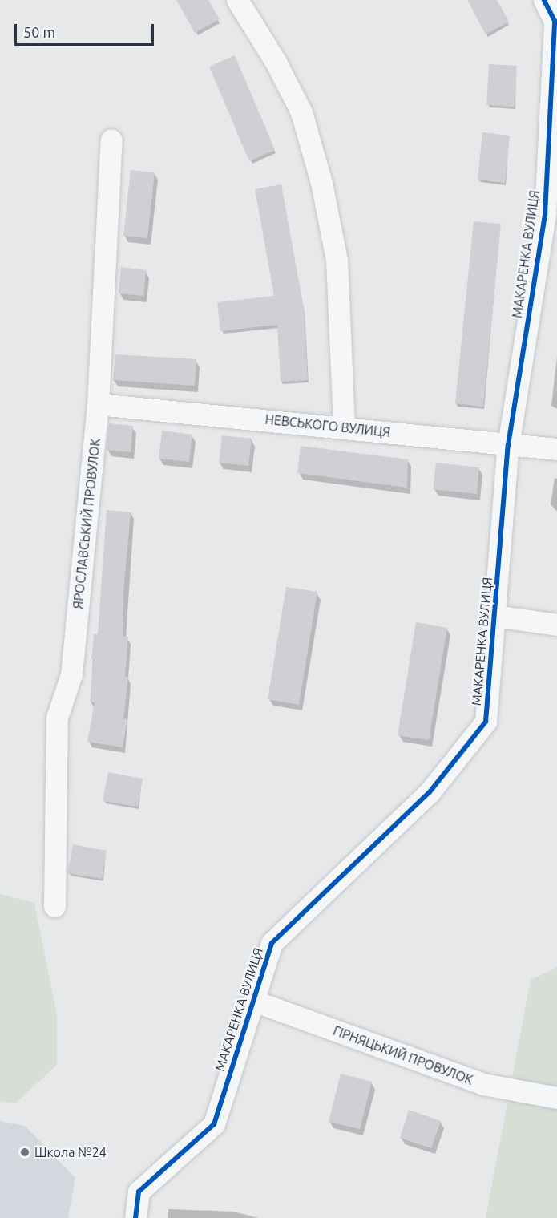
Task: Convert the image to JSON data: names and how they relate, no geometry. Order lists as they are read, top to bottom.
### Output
{
  "streets": {
    "street": [
      "МАКАРЕНКА ВУЛИЦЯ",
      "НЕВСЬКОГО ВУЛИЦЯ",
      "ЯРОСЛАВСЬКИЙ ПРОВУЛОК",
      "ГІРНЯЦЬКИЙ ПРОВУЛОК"
    ]
  },
  "crossings": [
    ["МАКАРЕНКА ВУЛИЦЯ", "НЕВСЬКОГО ВУЛИЦЯ"],
    ["МАКАРЕНКА ВУЛИЦЯ", "ГІРНЯЦЬКИЙ ПРОВУЛОК"],
    ["НЕВСЬКОГО ВУЛИЦЯ", "ЯРОСЛАВСЬКИЙ ПРОВУЛОК"]
  ],
  "places": ["Школа №24"],
  "scale_bar": "50 m"
}
